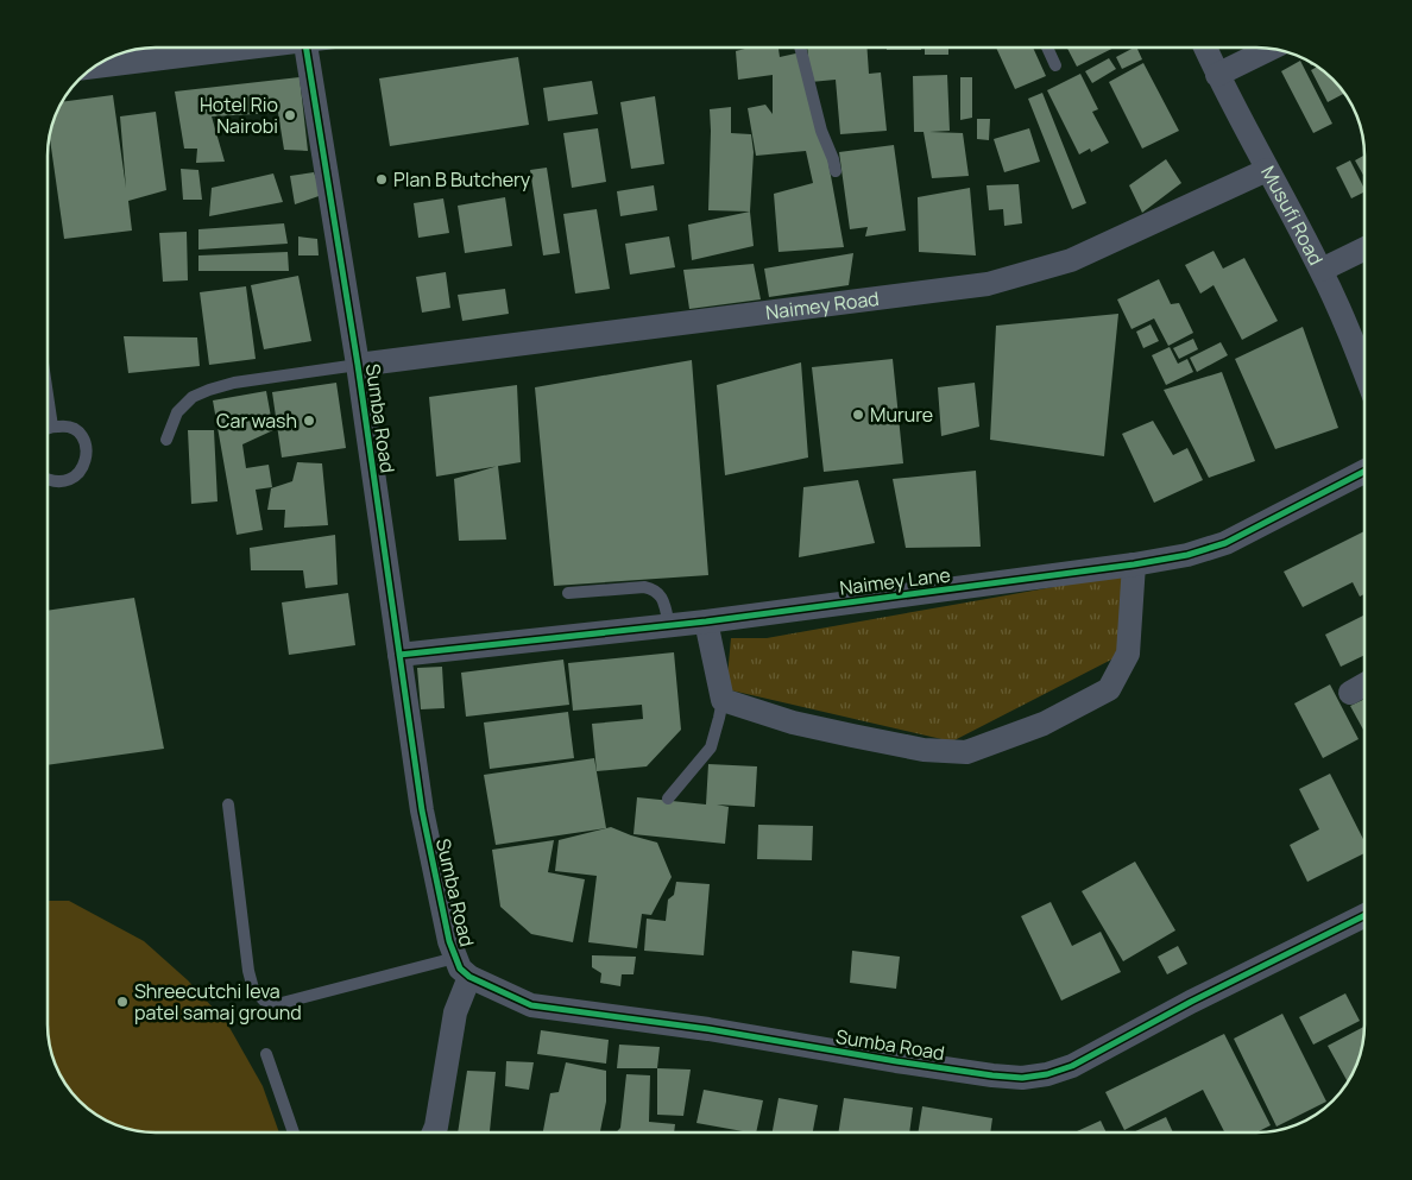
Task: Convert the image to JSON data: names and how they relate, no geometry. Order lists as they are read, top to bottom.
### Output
{
  "streets": {
    "street": [
      "Musufi Road",
      "Naimey Road",
      "Sumba Road",
      "Naimey Lane"
    ]
  },
  "crossings": [
    ["Musufi Road", "Naimey Road"],
    ["Naimey Road", "Sumba Road"],
    ["Sumba Road", "Naimey Lane"]
  ],
  "places": [
    "Hotel Rio Nairobi",
    "Plan B Butchery",
    "Murure",
    "Car wash",
    "Shreecutchi leva patel samaj ground"
  ]
}
